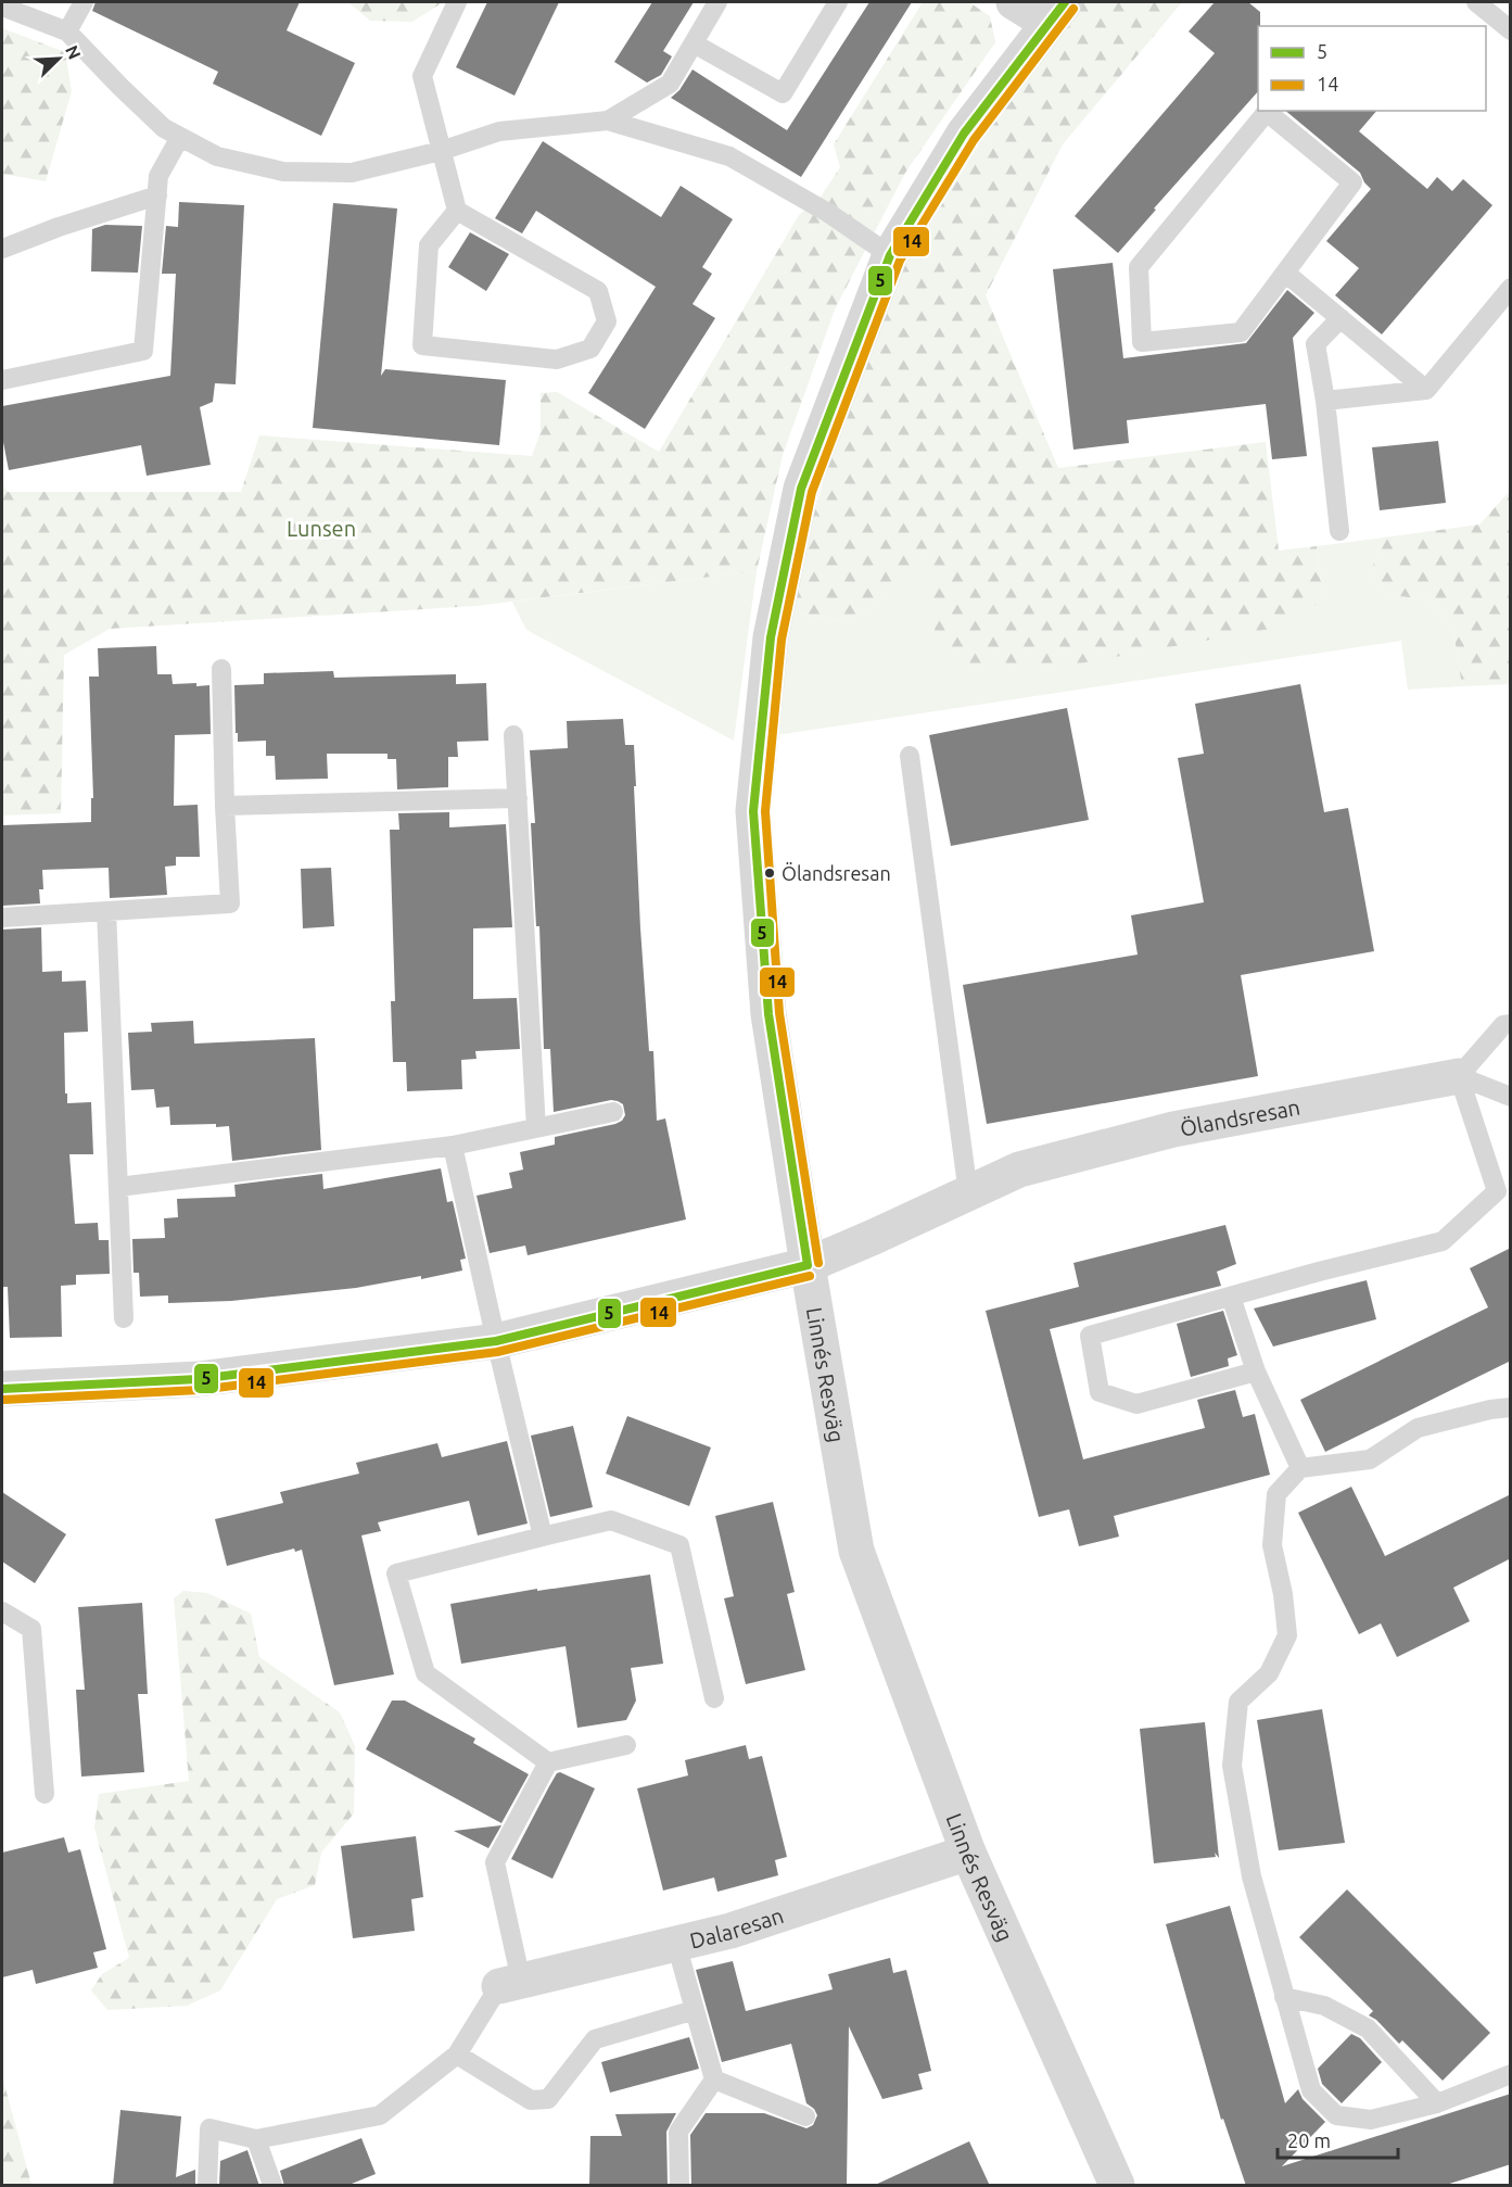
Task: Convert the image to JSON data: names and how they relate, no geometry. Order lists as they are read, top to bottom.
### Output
{
  "streets": {
    "street": ["Ölandsresan", "Linnés Resväg", "Dalaresan"]
  },
  "crossings": [
    ["Ölandsresan", "Linnés Resväg"],
    ["Linnés Resväg", "Dalaresan"]
  ],
  "parks": ["Lunsen"],
  "places": ["Ölandsresan"],
  "lines": ["transit line 5", "transit line 14"],
  "legend": ["5", "14"],
  "scale_bar": "20 m",
  "north": "top right"
}
